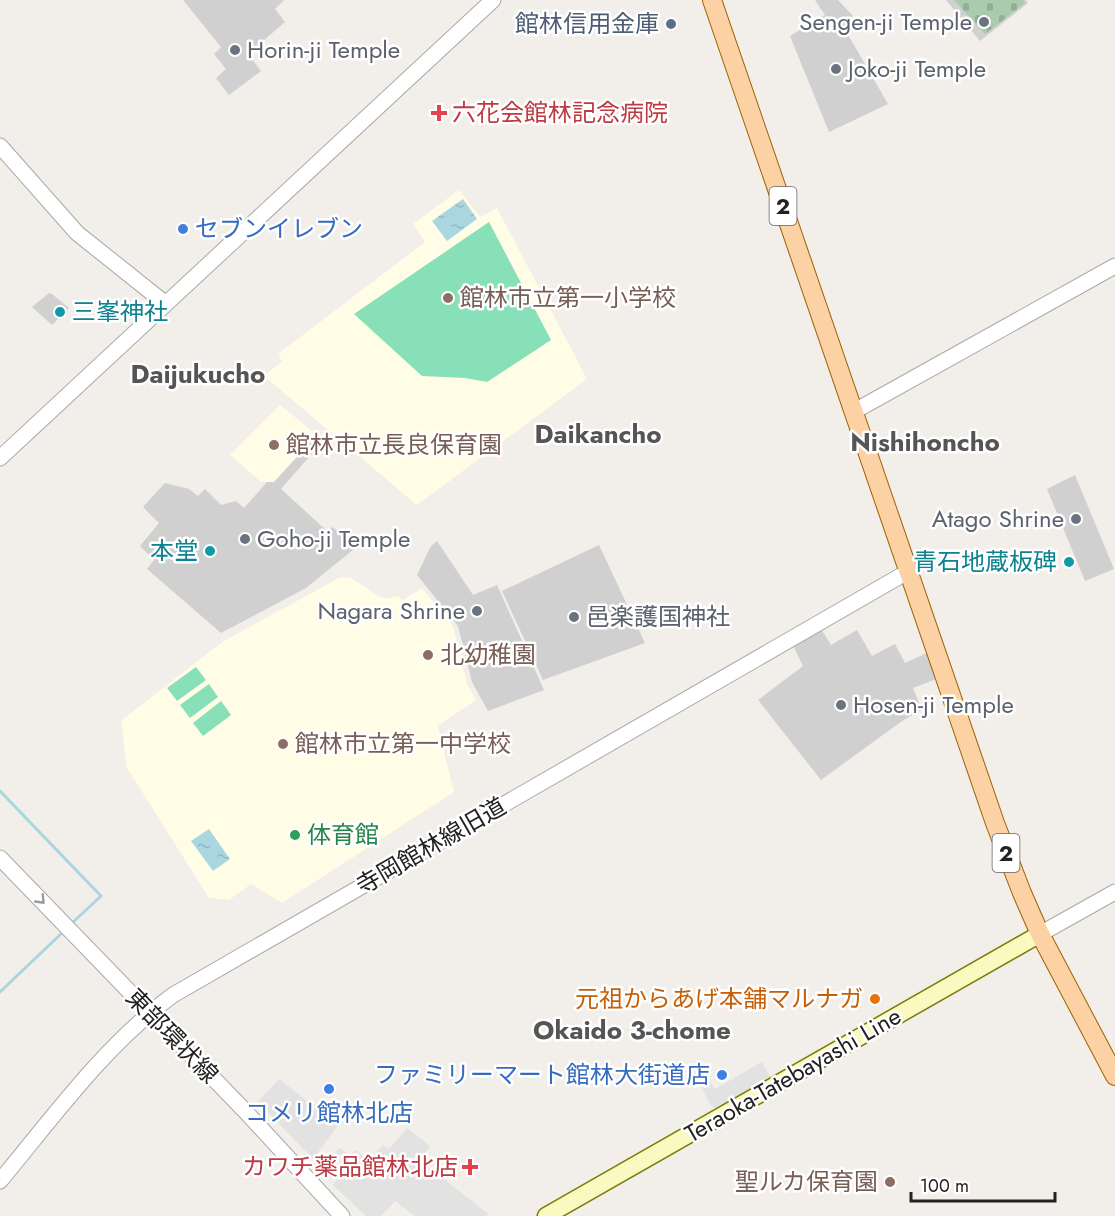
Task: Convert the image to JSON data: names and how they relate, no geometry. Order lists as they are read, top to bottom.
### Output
{
  "streets": {
    "main road": ["2", "Teraoka-Tatebayashi Line"],
    "street": ["寺岡館林線旧道", "東部環状線"]
  },
  "crossings": [
    ["2", "寺岡館林線旧道"],
    ["2", "Teraoka-Tatebayashi Line"],
    ["寺岡館林線旧道", "東部環状線"]
  ],
  "one_way": ["東部環状線"],
  "districts": [
    "Daijukucho",
    "Daikancho",
    "Nishihoncho",
    "Okaido 3-chome"
  ],
  "places": {
    "other": [
      "Sengen-ji Temple",
      "館林信用金庫",
      "Horin-ji Temple",
      "Joko-ji Temple",
      "セブンイレブン",
      "館林市立第一小学校",
      "三峯神社",
      "館林市立長良保育園",
      "Atago Shrine",
      "Goho-ji Temple",
      "本堂",
      "青石地蔵板碑",
      "Nagara Shrine",
      "邑楽護国神社",
      "北幼稚園",
      "Hosen-ji Temple",
      "館林市立第一中学校",
      "体育館",
      "元祖からあげ本舗マルナガ",
      "ファミリーマート館林大街道店",
      "コメリ館林北店",
      "聖ルカ保育園"
    ],
    "health": ["六花会館林記念病院", "カワチ薬品館林北店"]
  },
  "scale_bar": "100 m"
}
